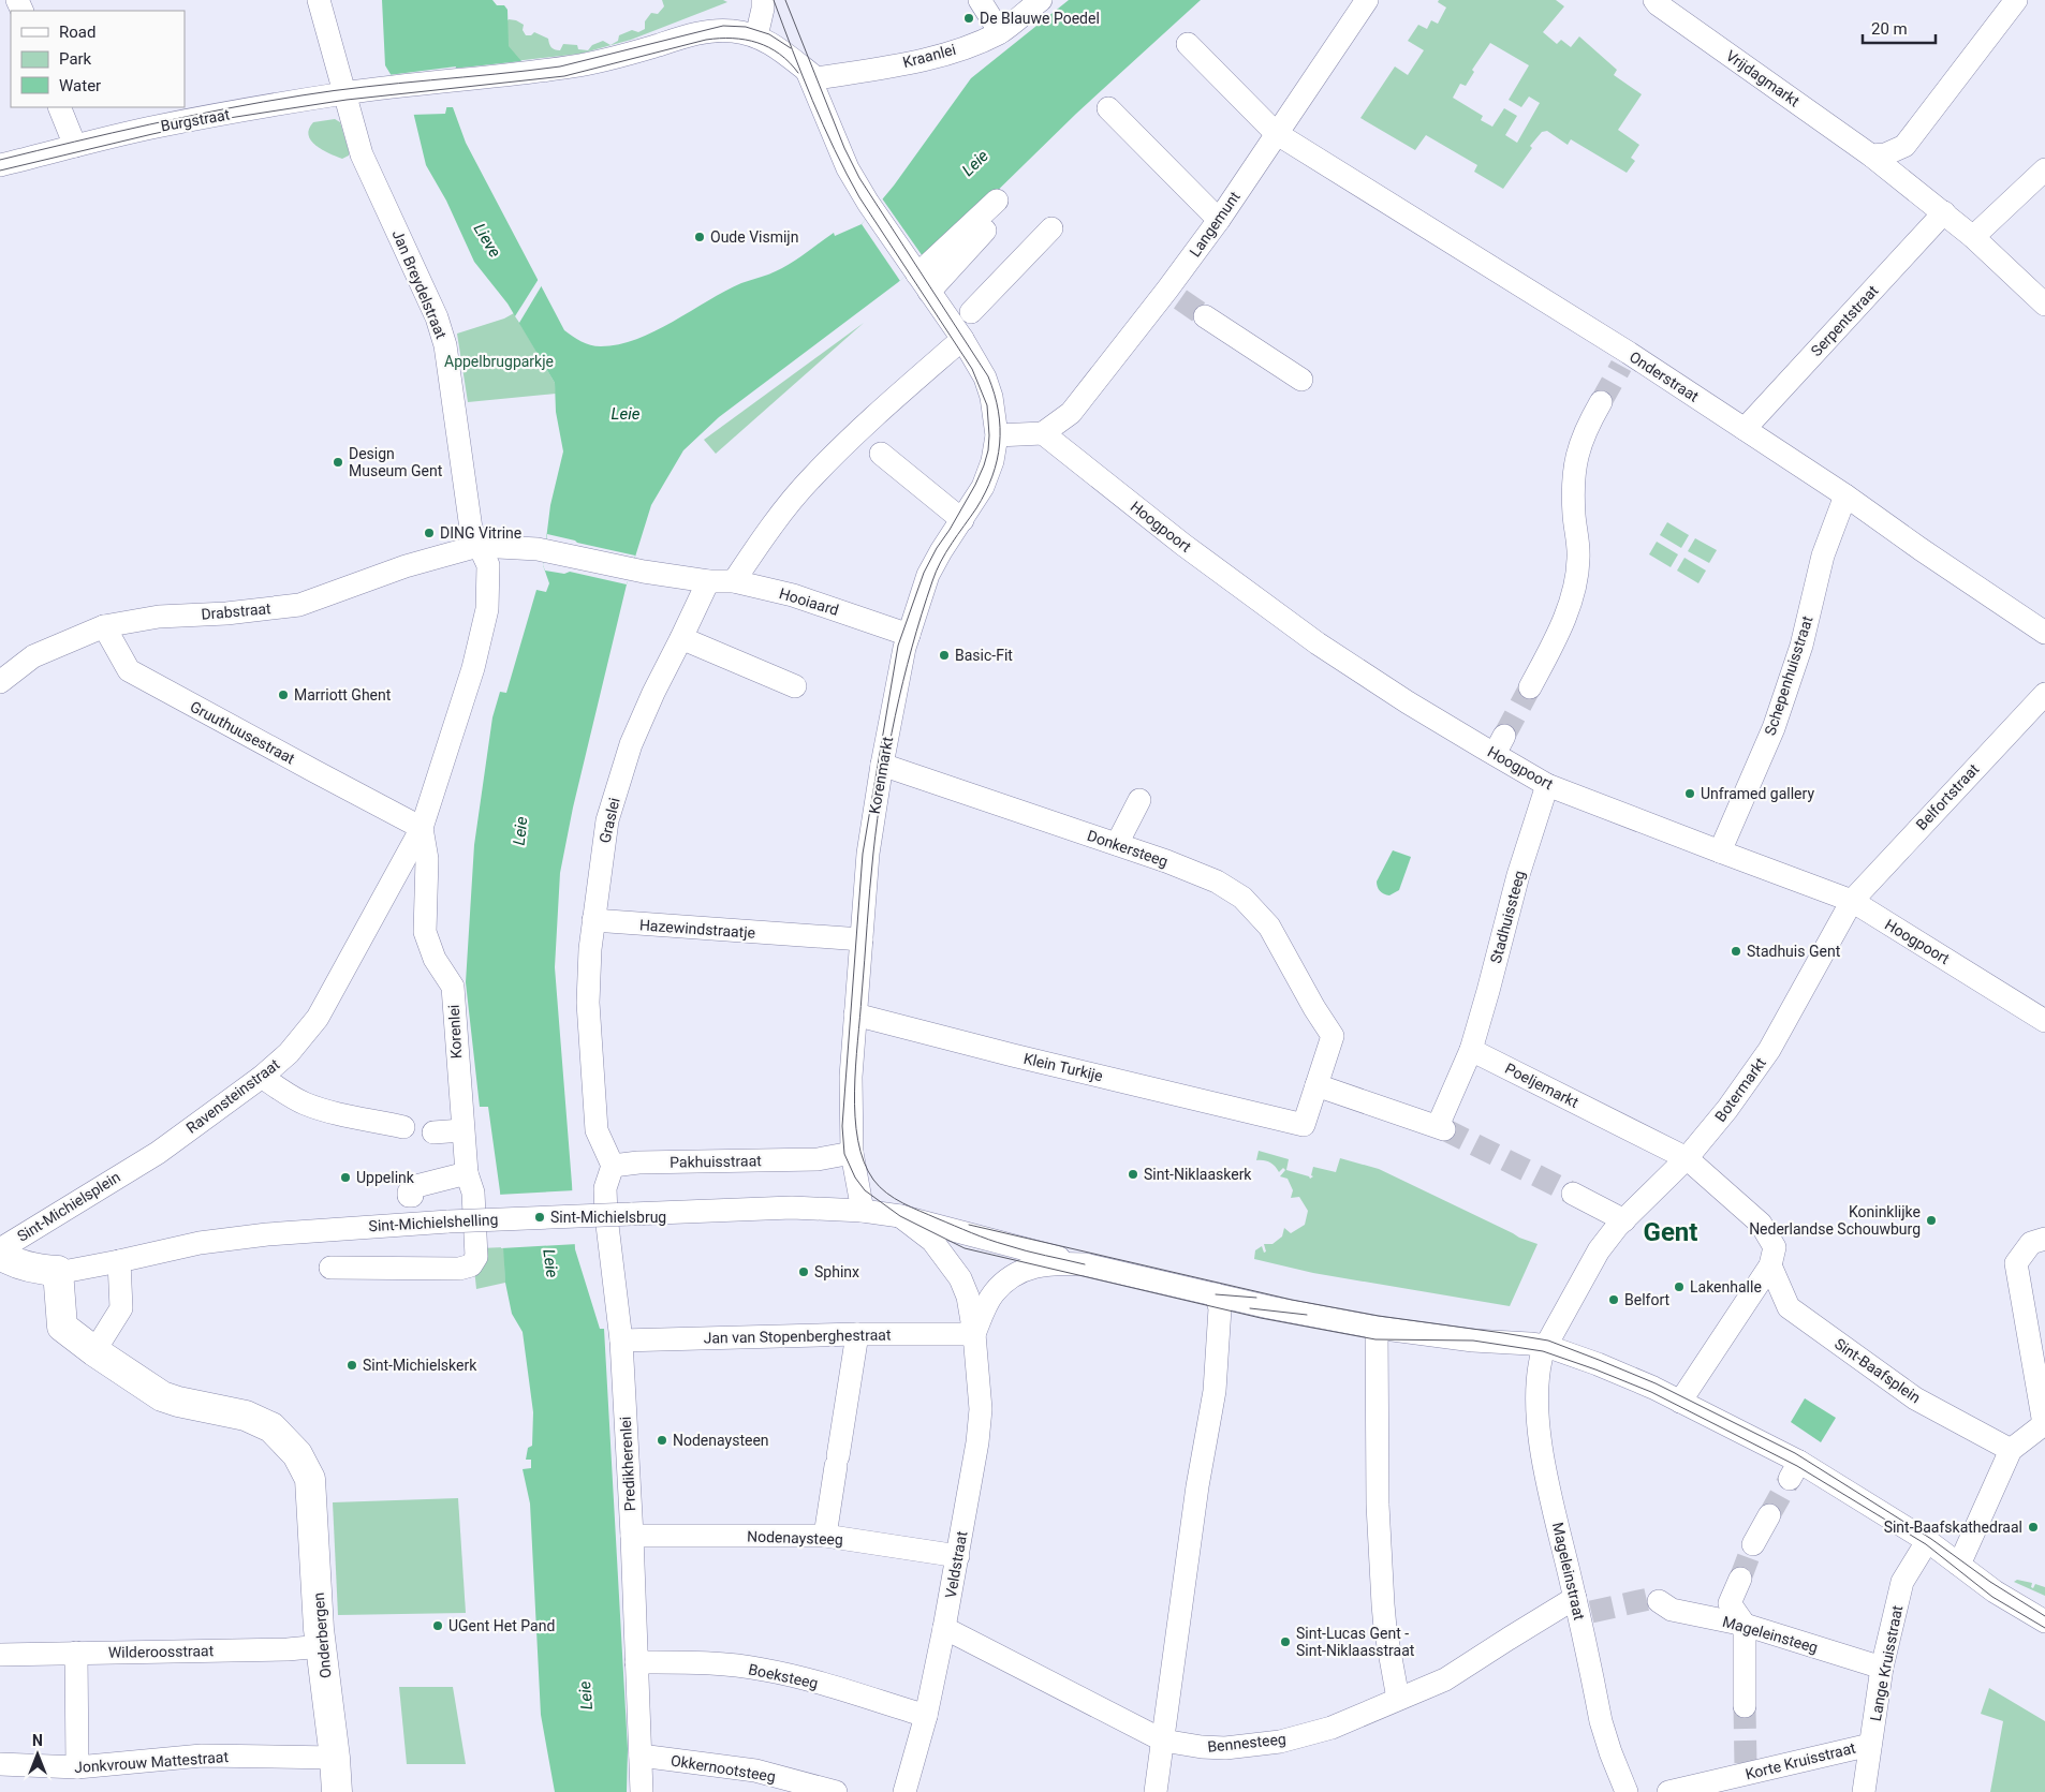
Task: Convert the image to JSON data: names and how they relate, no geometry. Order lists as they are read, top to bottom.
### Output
{
  "streets": {
    "street": [
      "Kraanlei",
      "Vrijdagmarkt",
      "Burgstraat",
      "Langemunt",
      "Jan Breydelstraat",
      "Serpentstraat",
      "Onderstraat",
      "Hoogpoort",
      "Hooiaard",
      "Drabstraat",
      "Schepenhuisstraat",
      "Gruuthuusestraat",
      "Korenmarkt",
      "Belfortstraat",
      "Graslei",
      "Donkersteeg",
      "Stadhuissteeg",
      "Hazewindstraatje",
      "Korenlei",
      "Klein Turkije",
      "Poeljemarkt",
      "Botermarkt",
      "Ravensteinstraat",
      "Pakhuisstraat",
      "Sint-Michielsplein",
      "Sint-Michielshelling",
      "Jan van Stopenberghestraat",
      "Sint-Baafsplein",
      "Predikherenlei",
      "Nodenaysteeg",
      "Veldstraat",
      "Mageleinstraat",
      "Mageleinsteeg",
      "Onderbergen",
      "Wilderoosstraat",
      "Lange Kruisstraat",
      "Boeksteeg",
      "Bennesteeg",
      "Korte Kruisstraat",
      "Jonkvrouw Mattestraat",
      "Okkernootsteeg"
    ]
  },
  "crossings": [
    ["Kraanlei", "Burgstraat"],
    ["Kraanlei", "Korenmarkt"],
    ["Vrijdagmarkt", "Serpentstraat"],
    ["Burgstraat", "Jan Breydelstraat"],
    ["Burgstraat", "Korenmarkt"],
    ["Langemunt", "Onderstraat"],
    ["Langemunt", "Hoogpoort"],
    ["Jan Breydelstraat", "Drabstraat"],
    ["Jan Breydelstraat", "Korenlei"],
    ["Serpentstraat", "Onderstraat"],
    ["Onderstraat", "Schepenhuisstraat"],
    ["Hoogpoort", "Schepenhuisstraat"],
    ["Hoogpoort", "Belfortstraat"],
    ["Hoogpoort", "Stadhuissteeg"],
    ["Hoogpoort", "Botermarkt"],
    ["Hooiaard", "Korenmarkt"],
    ["Hooiaard", "Graslei"],
    ["Drabstraat", "Gruuthuusestraat"],
    ["Drabstraat", "Korenlei"],
    ["Gruuthuusestraat", "Korenlei"],
    ["Korenmarkt", "Donkersteeg"],
    ["Korenmarkt", "Hazewindstraatje"],
    ["Korenmarkt", "Klein Turkije"],
    ["Korenmarkt", "Pakhuisstraat"],
    ["Korenmarkt", "Sint-Michielshelling"],
    ["Belfortstraat", "Botermarkt"],
    ["Graslei", "Hazewindstraatje"],
    ["Graslei", "Pakhuisstraat"],
    ["Graslei", "Predikherenlei"],
    ["Donkersteeg", "Klein Turkije"],
    ["Stadhuissteeg", "Poeljemarkt"],
    ["Korenlei", "Ravensteinstraat"],
    ["Poeljemarkt", "Botermarkt"],
    ["Botermarkt", "Mageleinstraat"],
    ["Ravensteinstraat", "Sint-Michielsplein"],
    ["Pakhuisstraat", "Predikherenlei"],
    ["Sint-Michielsplein", "Sint-Michielshelling"],
    ["Jan van Stopenberghestraat", "Predikherenlei"],
    ["Jan van Stopenberghestraat", "Veldstraat"],
    ["Predikherenlei", "Nodenaysteeg"],
    ["Predikherenlei", "Boeksteeg"],
    ["Predikherenlei", "Okkernootsteeg"],
    ["Nodenaysteeg", "Veldstraat"],
    ["Veldstraat", "Boeksteeg"],
    ["Veldstraat", "Bennesteeg"],
    ["Mageleinstraat", "Bennesteeg"],
    ["Mageleinsteeg", "Lange Kruisstraat"],
    ["Onderbergen", "Wilderoosstraat"],
    ["Onderbergen", "Jonkvrouw Mattestraat"],
    ["Lange Kruisstraat", "Korte Kruisstraat"]
  ],
  "districts": ["Gent"],
  "water": ["Leie", "Lieve"],
  "parks": ["Appelbrugparkje"],
  "places": [
    "De Blauwe Poedel",
    "Oude Vismijn",
    "Design Museum Gent",
    "DING Vitrine",
    "Basic-Fit",
    "Marriott Ghent",
    "Unframed gallery",
    "Stadhuis Gent",
    "Sint-Niklaaskerk",
    "Uppelink",
    "Sint-Michielsbrug",
    "Koninklijke Nederlandse Schouwburg",
    "Sphinx",
    "Lakenhalle",
    "Belfort",
    "Sint-Michielskerk",
    "Nodenaysteen",
    "Sint-Baafskathedraal",
    "UGent Het Pand",
    "Sint-Lucas Gent - Sint-Niklaasstraat"
  ],
  "legend": ["Road", "Park", "Water"],
  "scale_bar": "20 m",
  "north": "top"
}
